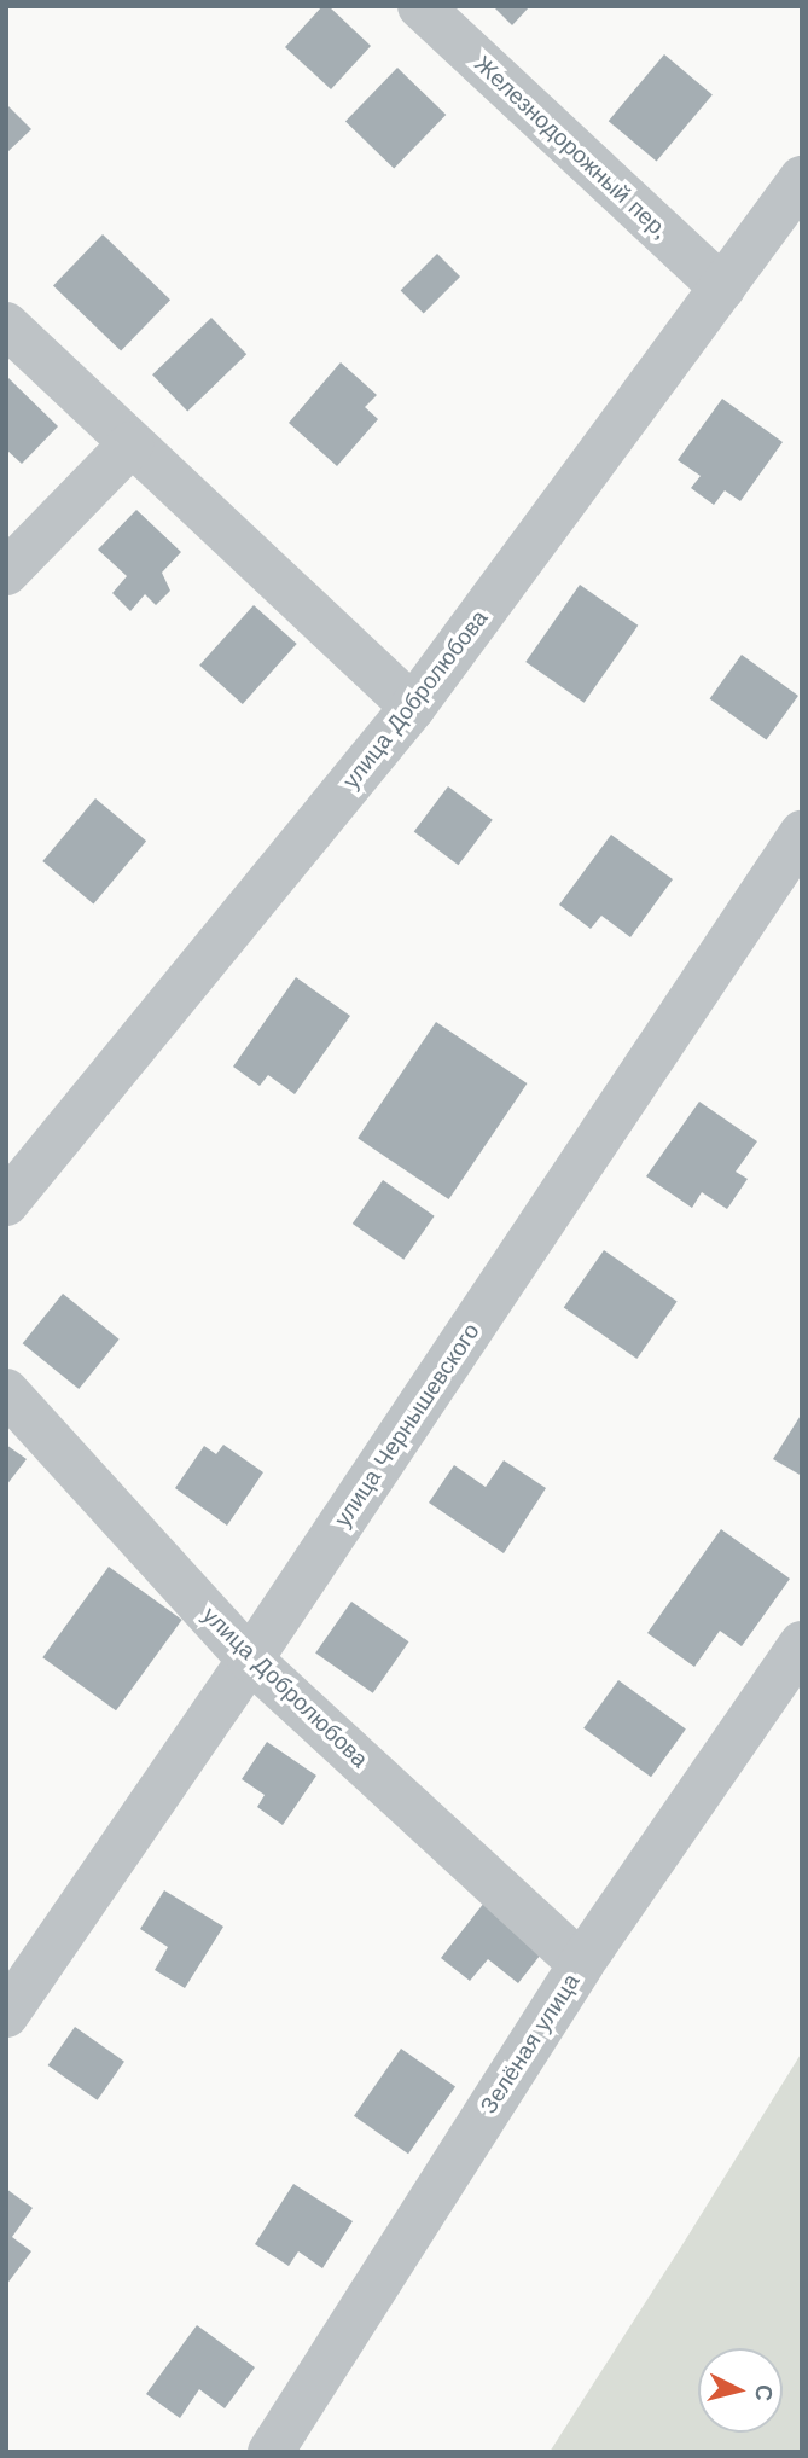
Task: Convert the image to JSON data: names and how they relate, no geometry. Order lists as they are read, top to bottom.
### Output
{
  "streets": {
    "street": [
      "Железнодорожный пер,",
      "улица Добролюбова",
      "улица Чернышевского",
      "Зелёная улица"
    ]
  },
  "crossings": [
    ["Железнодорожный пер,", "улица Добролюбова"],
    ["улица Добролюбова", "улица Чернышевского"],
    ["улица Добролюбова", "Зелёная улица"]
  ],
  "north": "right"
}
